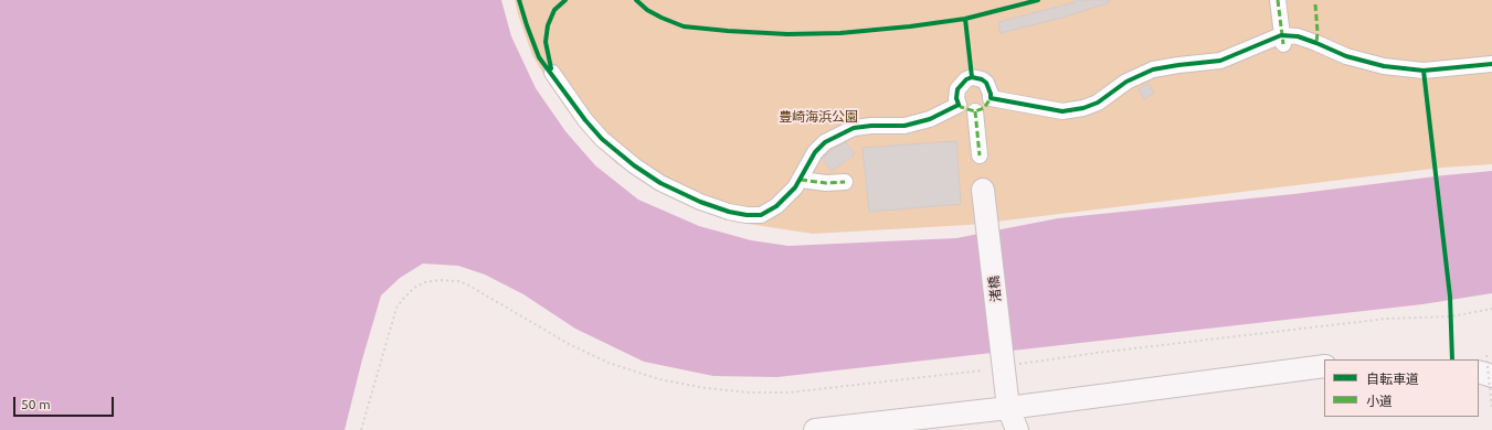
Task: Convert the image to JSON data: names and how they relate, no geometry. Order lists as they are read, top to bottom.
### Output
{
  "streets": {
    "street": ["渚橋"]
  },
  "parks": ["豊崎海浜公園"],
  "legend": ["自転車道", "小道"],
  "scale_bar": "50 m"
}
